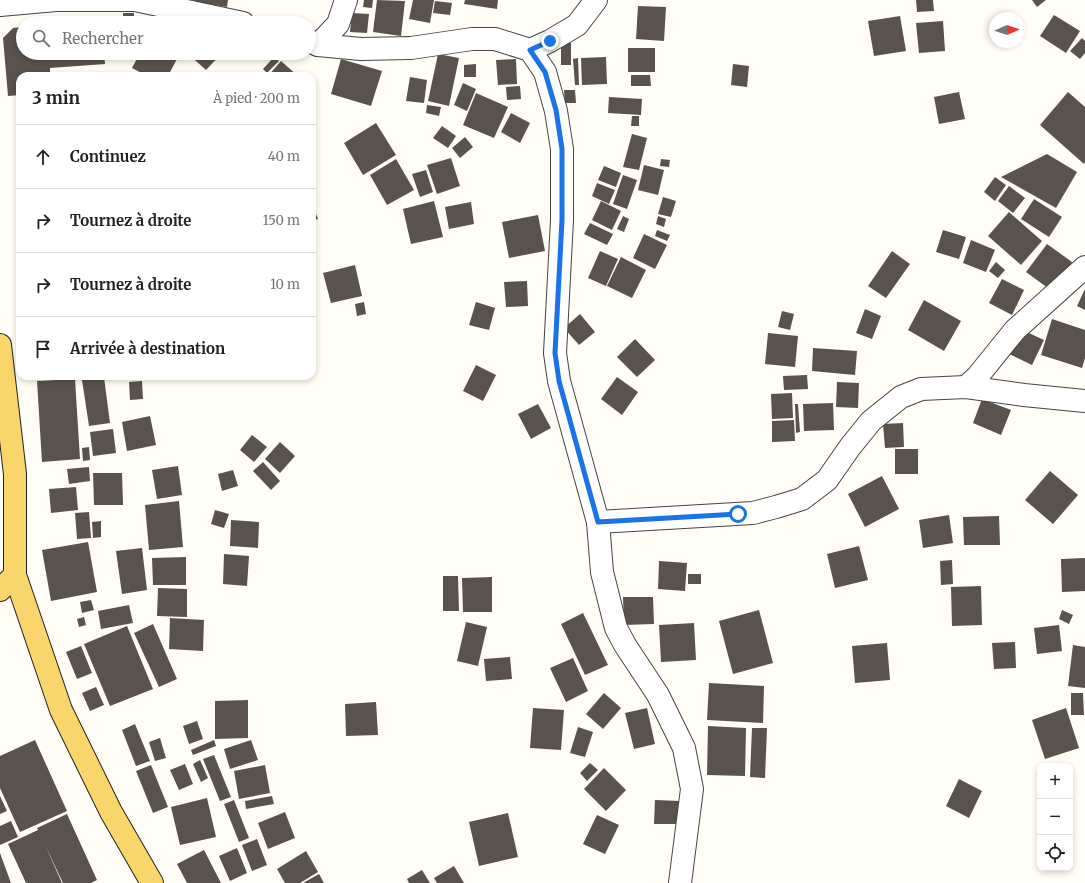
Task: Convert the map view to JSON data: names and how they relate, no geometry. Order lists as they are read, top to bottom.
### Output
{
  "north": "right",
  "page": {
    "search": "Rechercher",
    "heading": ["3 min", "À pied · 200 m"],
    "list": [
      ["Continuez", "40 m"],
      ["Tournez à droite", "150 m"],
      ["Tournez à droite", "10 m"],
      "Arrivée à destination"
    ],
    "map_buttons": ["+", "−"]
  }
}
